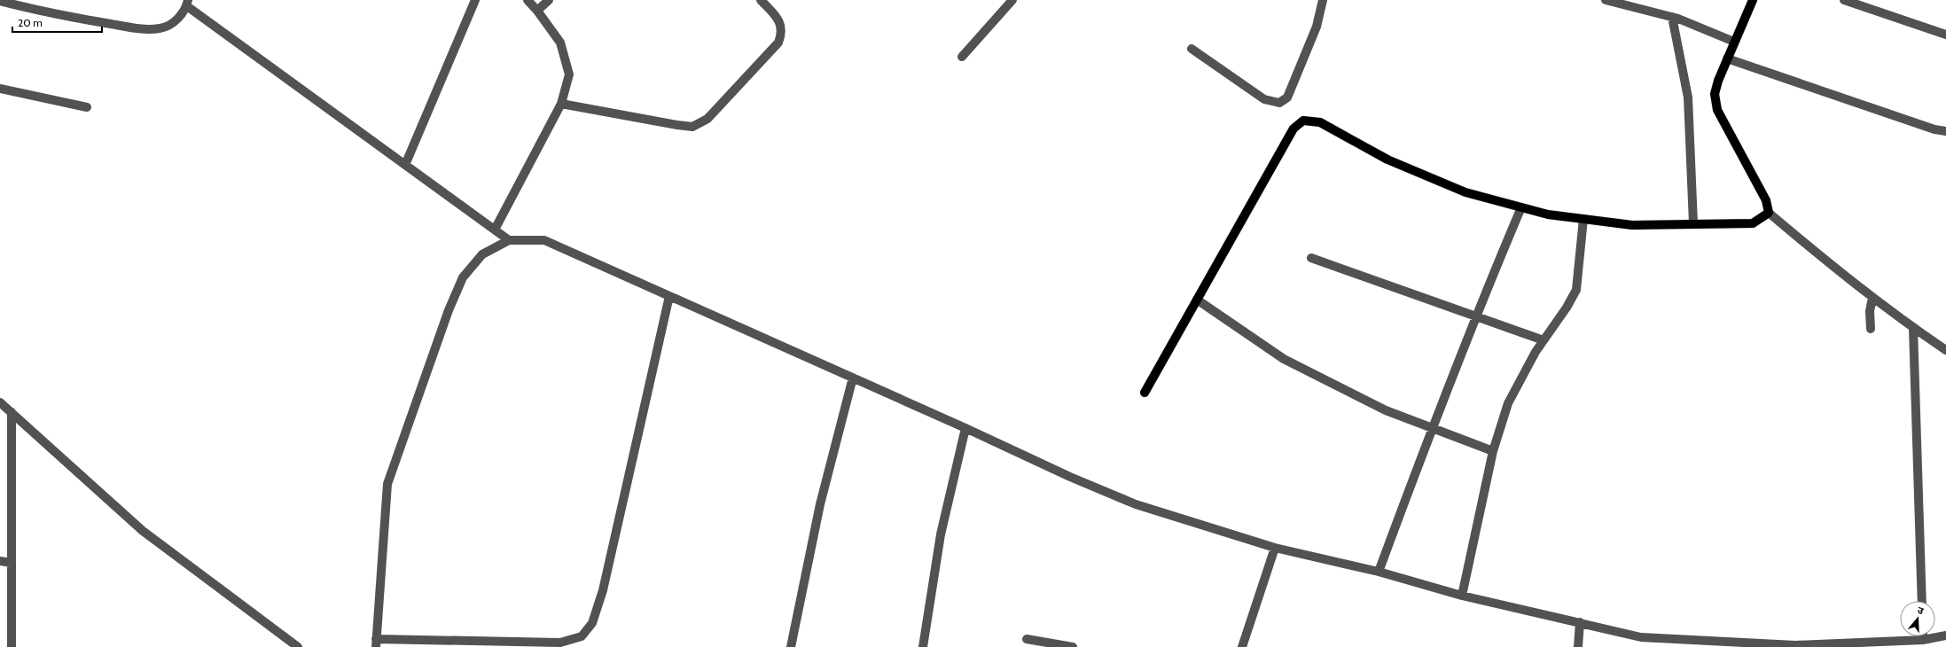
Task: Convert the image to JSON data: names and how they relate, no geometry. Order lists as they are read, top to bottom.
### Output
{
  "scale_bar": "20 m",
  "north": "top"
}
